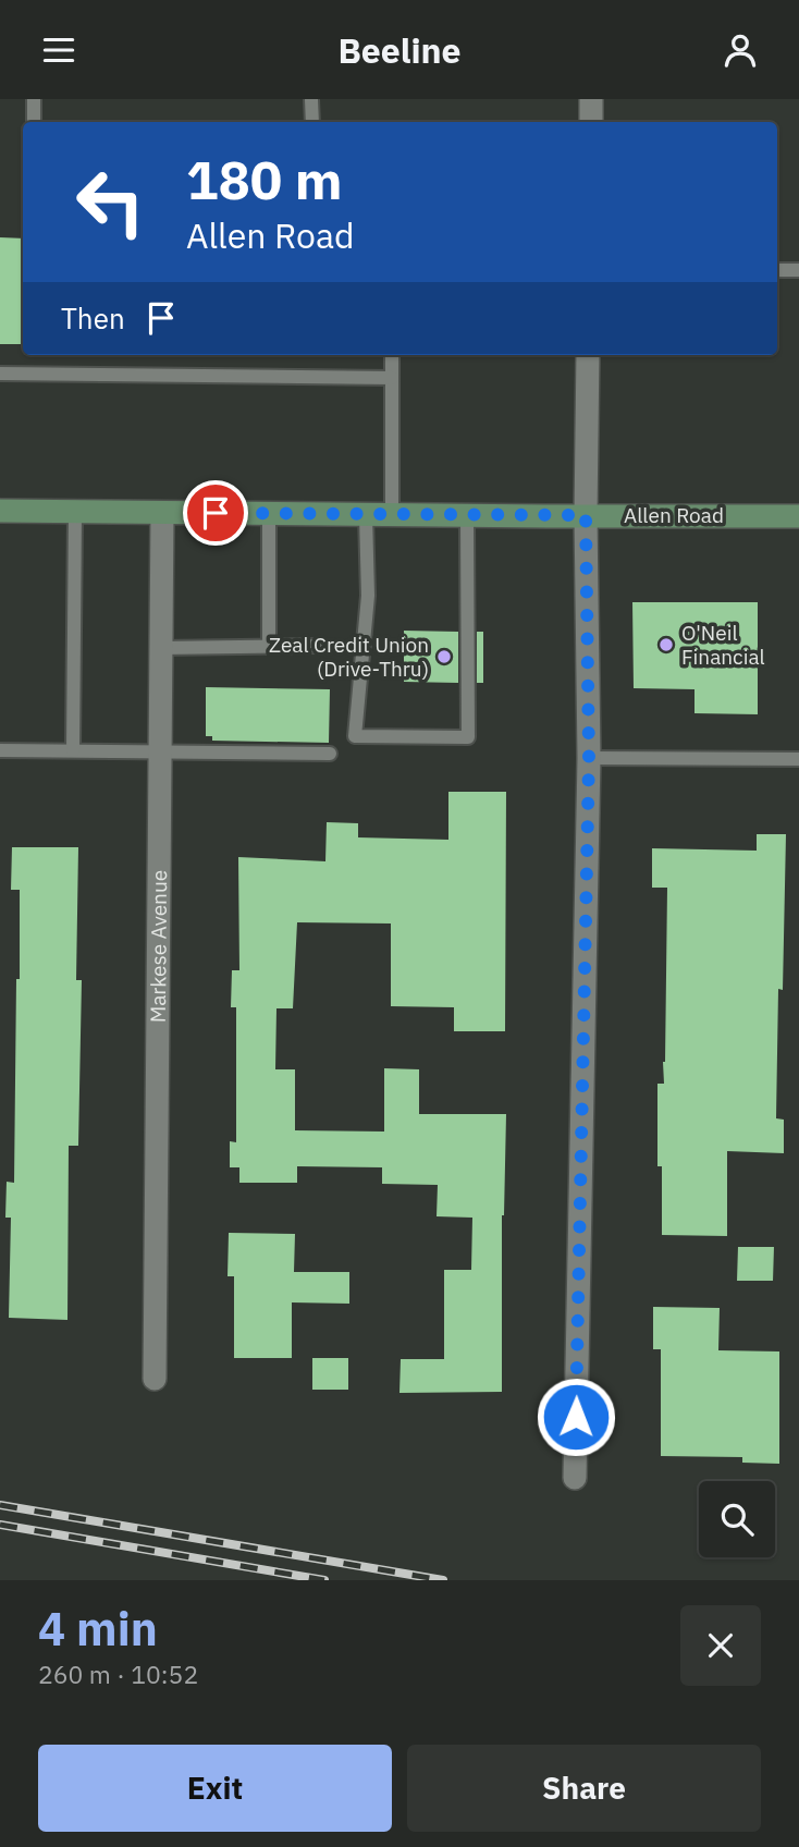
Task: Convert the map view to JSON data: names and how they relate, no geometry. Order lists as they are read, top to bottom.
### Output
{
  "streets": {
    "main road": ["Allen Road"],
    "street": ["Markese Avenue"]
  },
  "crossings": [
    ["Allen Road", "Markese Avenue"]
  ],
  "places": ["O'Neil Financial", "Zeal Credit Union (Drive-Thru)"],
  "page": {
    "header": "Beeline",
    "turn": ["180 m", "Allen Road"],
    "then": "Then",
    "heading": ["4 min", "260 m · 10:52"],
    "buttons": ["Exit", "Share"]
  }
}
